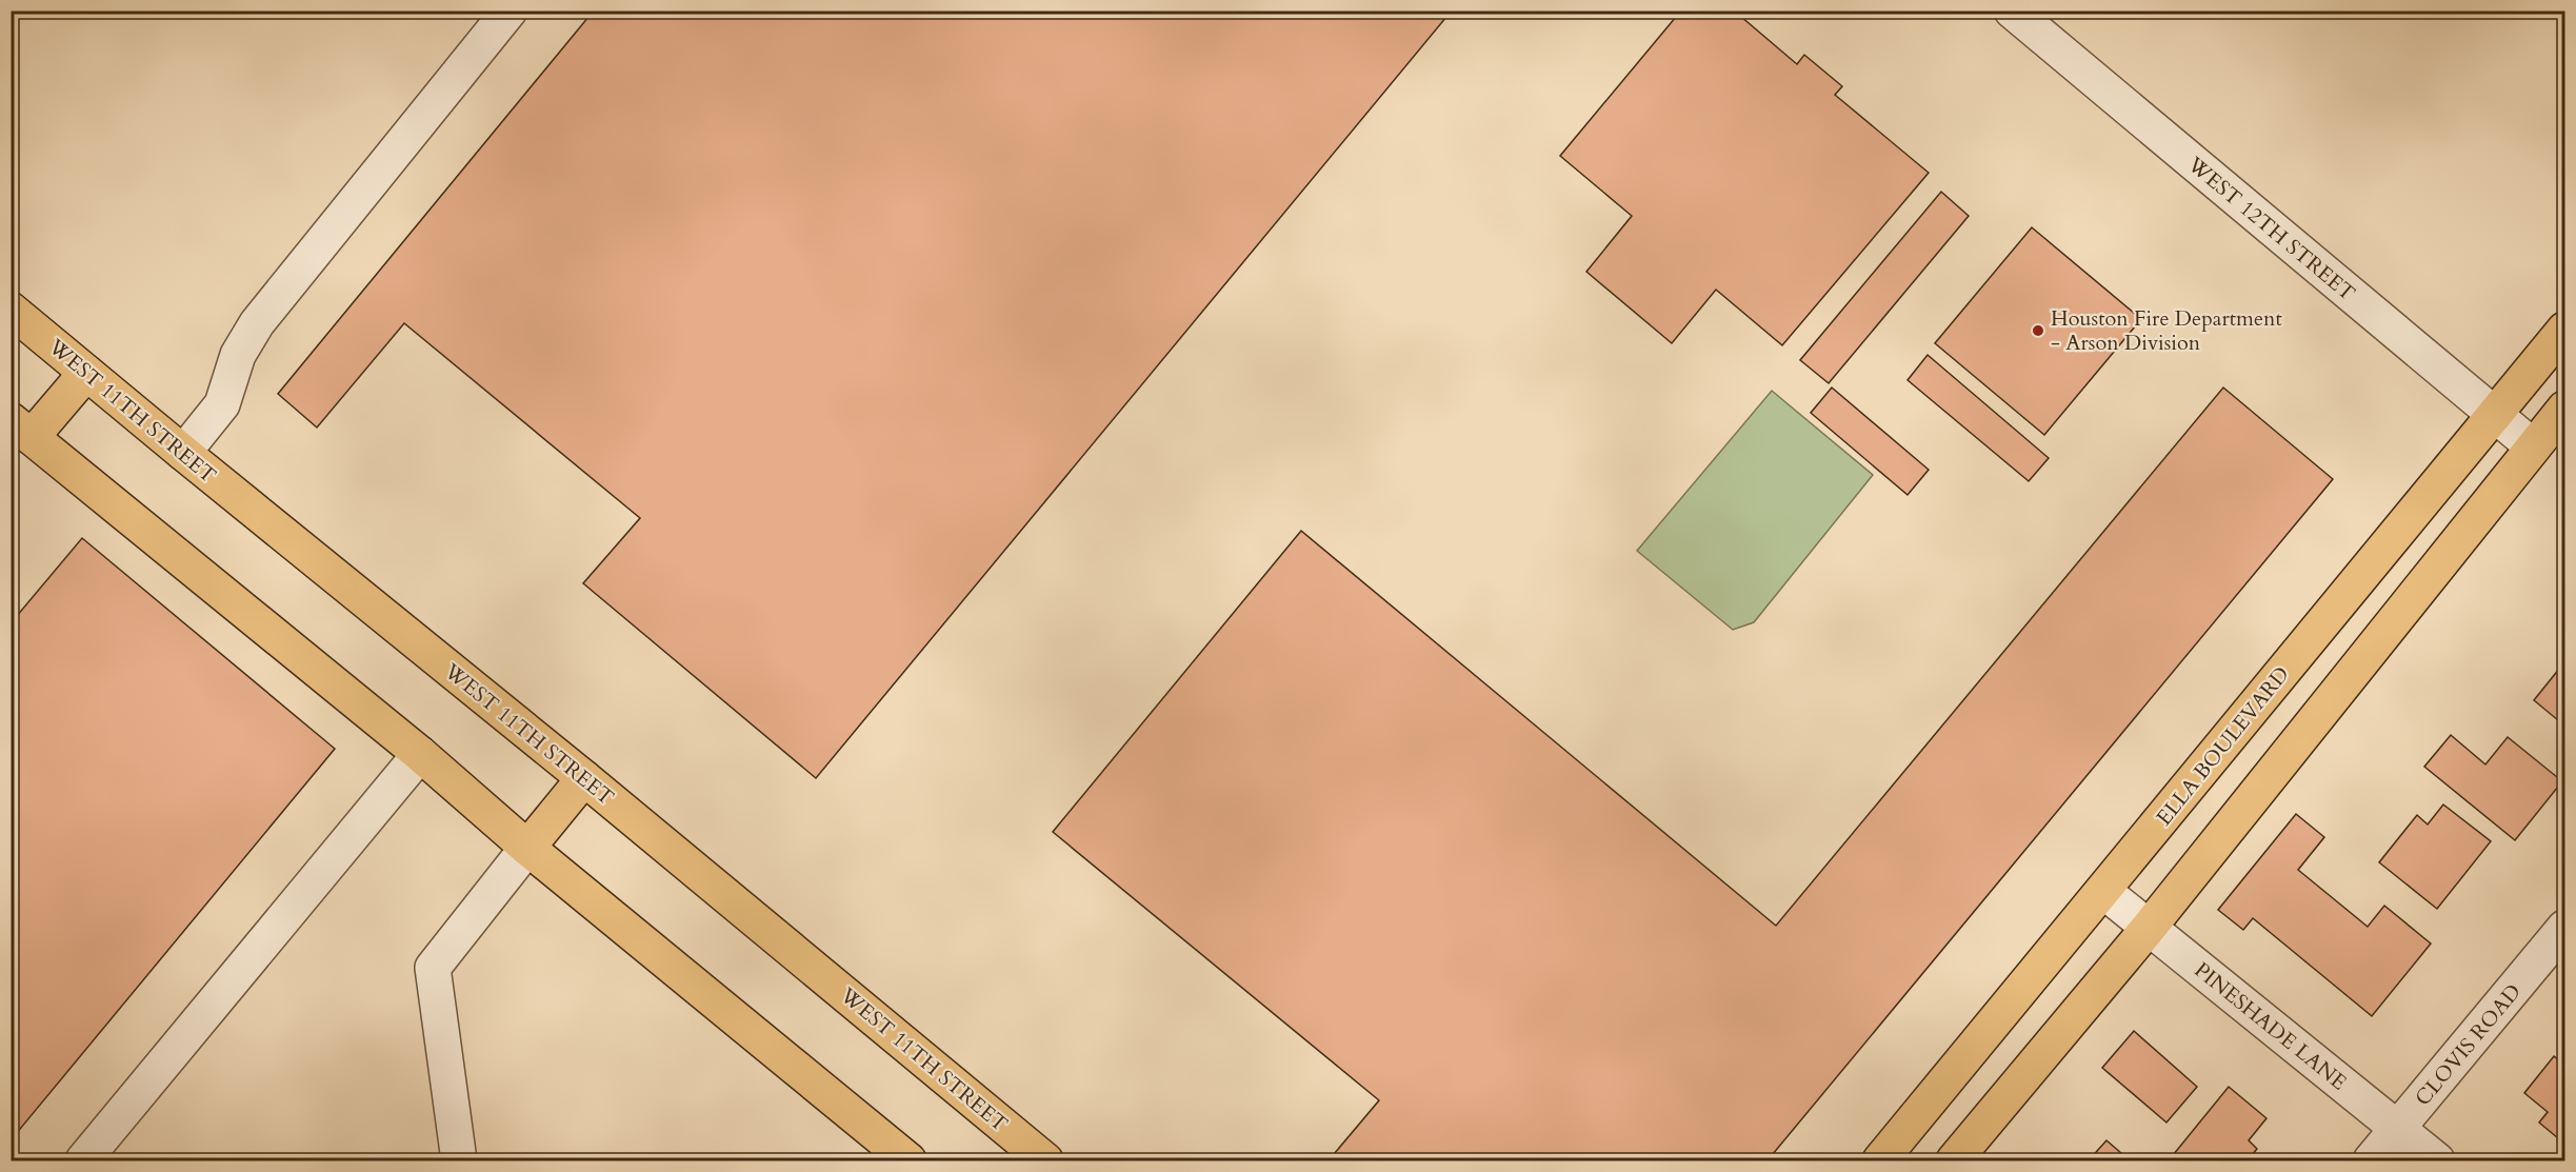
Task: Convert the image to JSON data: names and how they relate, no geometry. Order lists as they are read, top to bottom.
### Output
{
  "streets": {
    "main road": ["WEST 11TH STREET", "ELLA BOULEVARD"],
    "street": ["WEST 12TH STREET", "PINESHADE LANE", "CLOVIS ROAD"]
  },
  "crossings": [
    ["WEST 12TH STREET", "ELLA BOULEVARD"],
    ["ELLA BOULEVARD", "PINESHADE LANE"],
    ["PINESHADE LANE", "CLOVIS ROAD"]
  ],
  "places": ["Houston Fire Department - Arson Division"]
}
